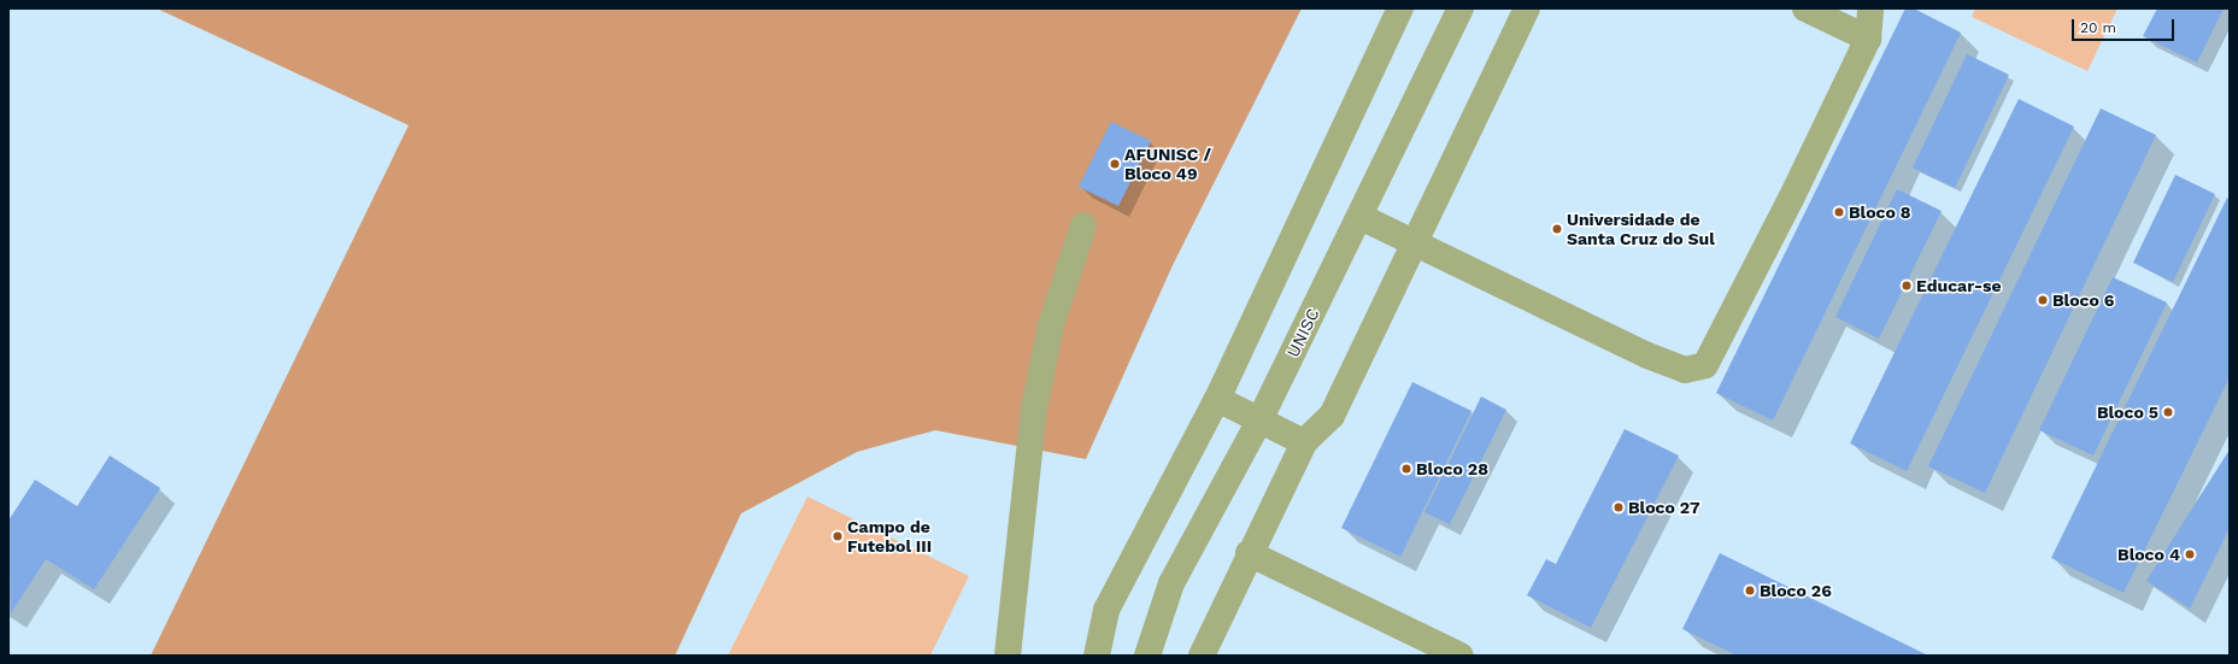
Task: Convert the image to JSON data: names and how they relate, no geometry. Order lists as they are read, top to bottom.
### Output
{
  "streets": {
    "lane": ["UNISC"]
  },
  "places": [
    "AFUNISC / Bloco 49",
    "Bloco 8",
    "Universidade de Santa Cruz do Sul",
    "Educar-se",
    "Bloco 6",
    "Bloco 5",
    "Bloco 28",
    "Bloco 27",
    "Campo de Futebol III",
    "Bloco 4",
    "Bloco 26"
  ],
  "scale_bar": "20 m"
}
